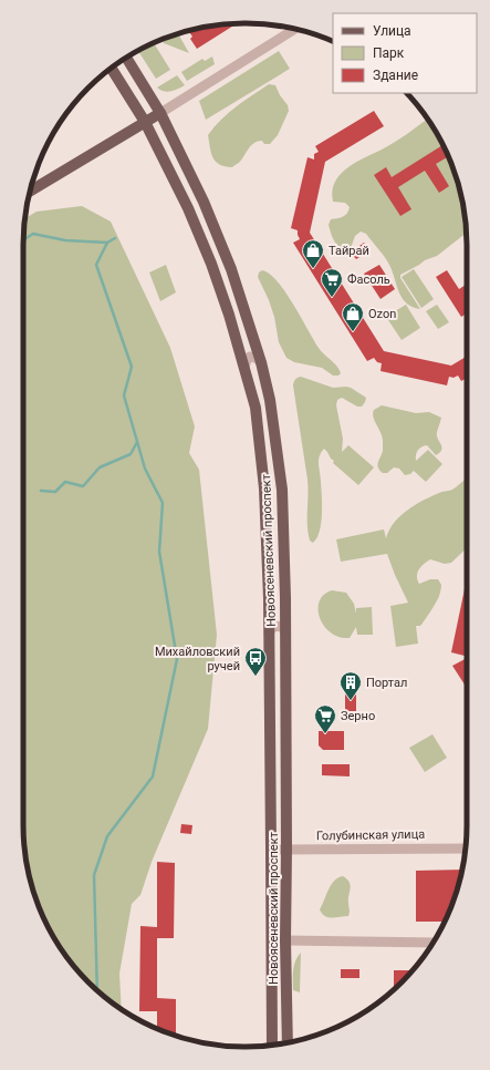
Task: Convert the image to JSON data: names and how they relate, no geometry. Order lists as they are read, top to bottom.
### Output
{
  "streets": {
    "main road": ["Новоясеневский проспект"],
    "street": ["Голубинская улица"]
  },
  "crossings": [
    ["Новоясеневский проспект", "Голубинская улица"]
  ],
  "places": {
    "shop": ["Тайрай", "Ozon"],
    "supermarket": ["Фасоль", "Зерно"],
    "bus stop": ["Михайловский ручей"],
    "building": ["Портал"]
  },
  "legend": ["Улица", "Парк", "Здание"]
}
